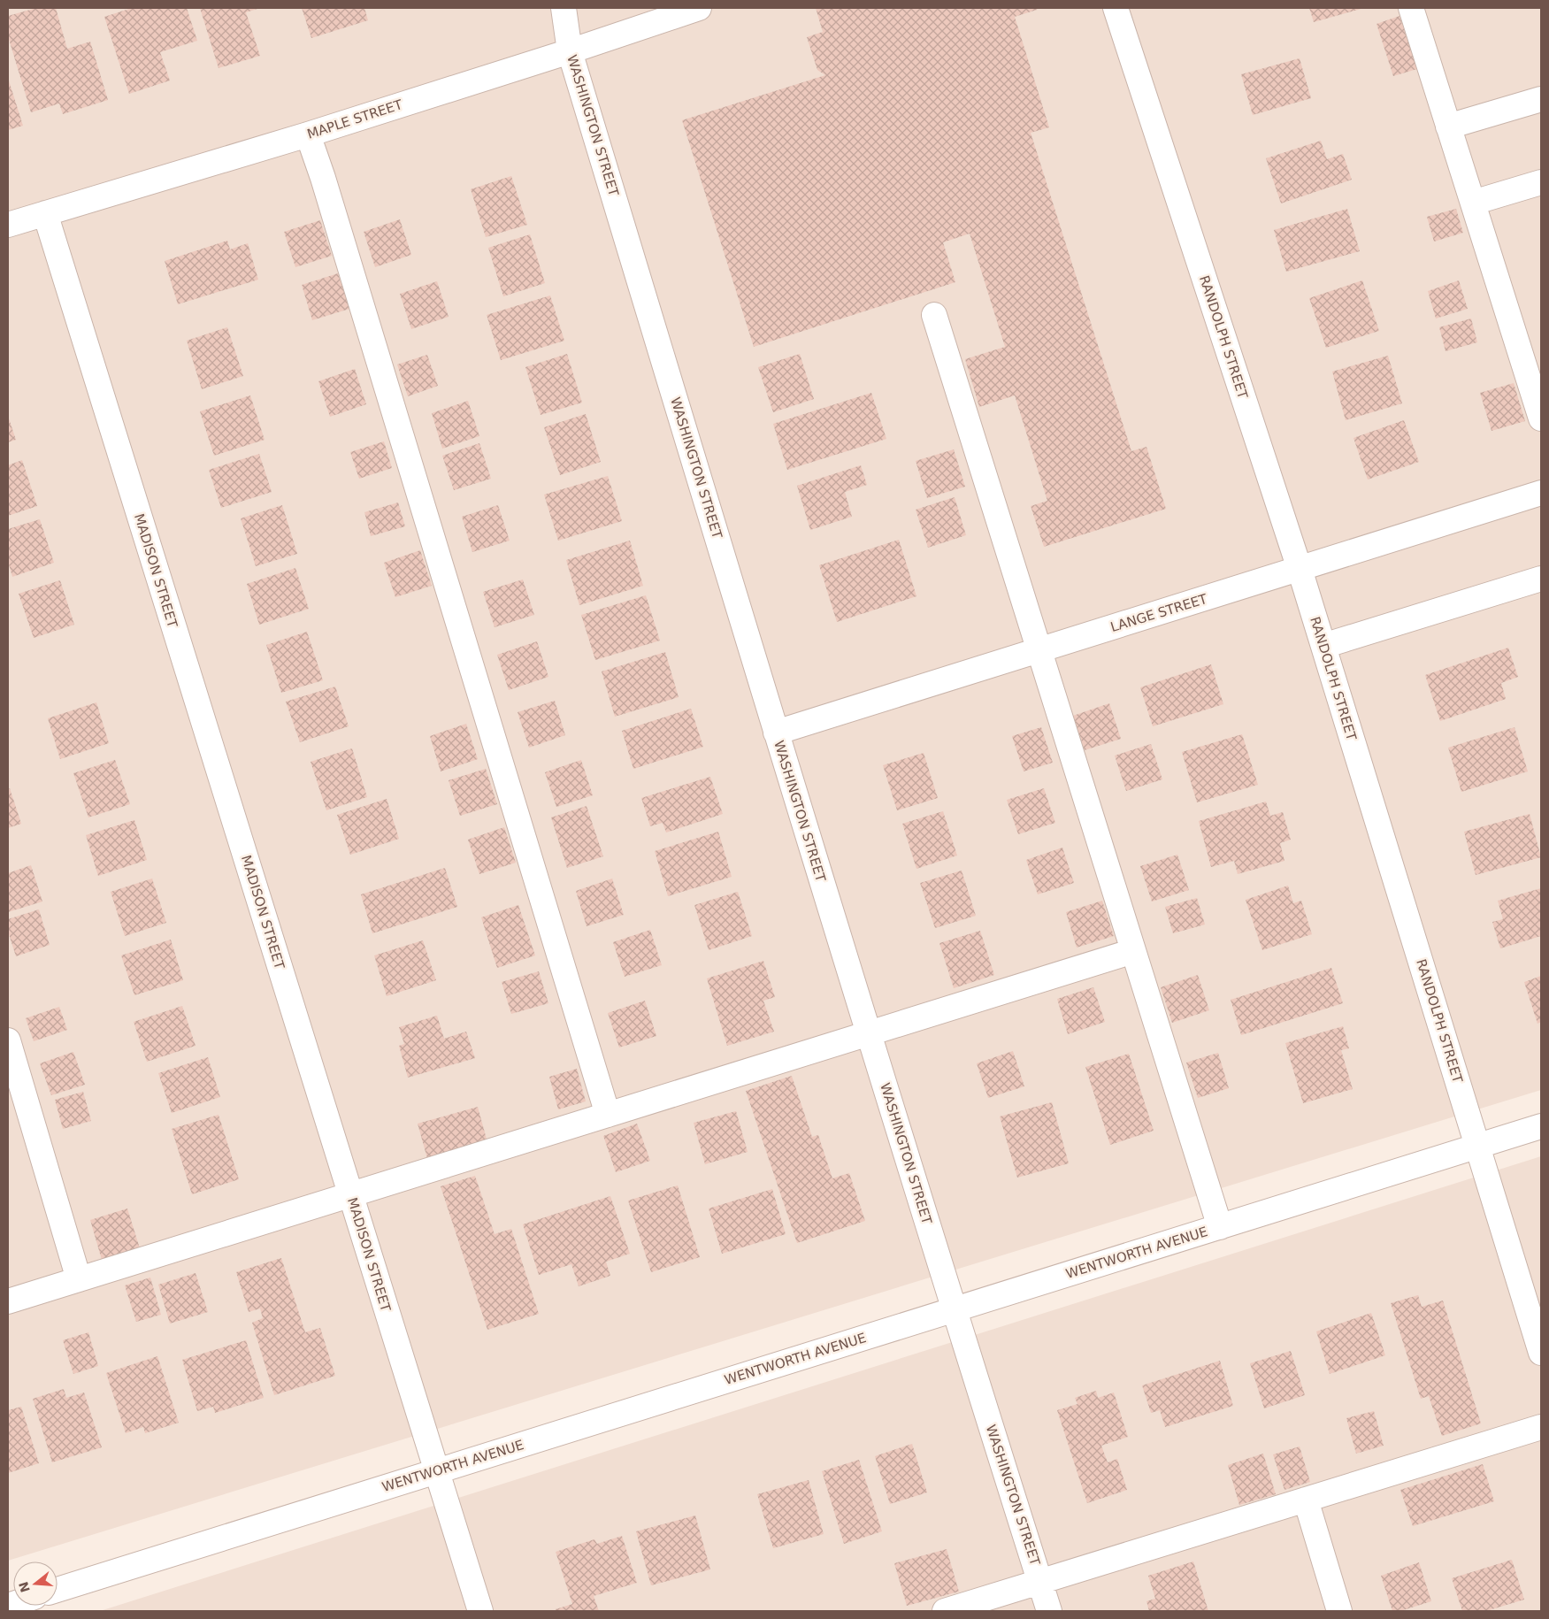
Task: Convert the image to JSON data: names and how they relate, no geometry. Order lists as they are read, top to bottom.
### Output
{
  "streets": {
    "street": [
      "MAPLE STREET",
      "WASHINGTON STREET",
      "RANDOLPH STREET",
      "MADISON STREET",
      "LANGE STREET",
      "WENTWORTH AVENUE"
    ]
  },
  "crossings": [
    ["MAPLE STREET", "WASHINGTON STREET"],
    ["MAPLE STREET", "MADISON STREET"],
    ["WASHINGTON STREET", "LANGE STREET"],
    ["WASHINGTON STREET", "WENTWORTH AVENUE"],
    ["RANDOLPH STREET", "LANGE STREET"],
    ["RANDOLPH STREET", "WENTWORTH AVENUE"],
    ["MADISON STREET", "WENTWORTH AVENUE"]
  ],
  "north": "left"
}
